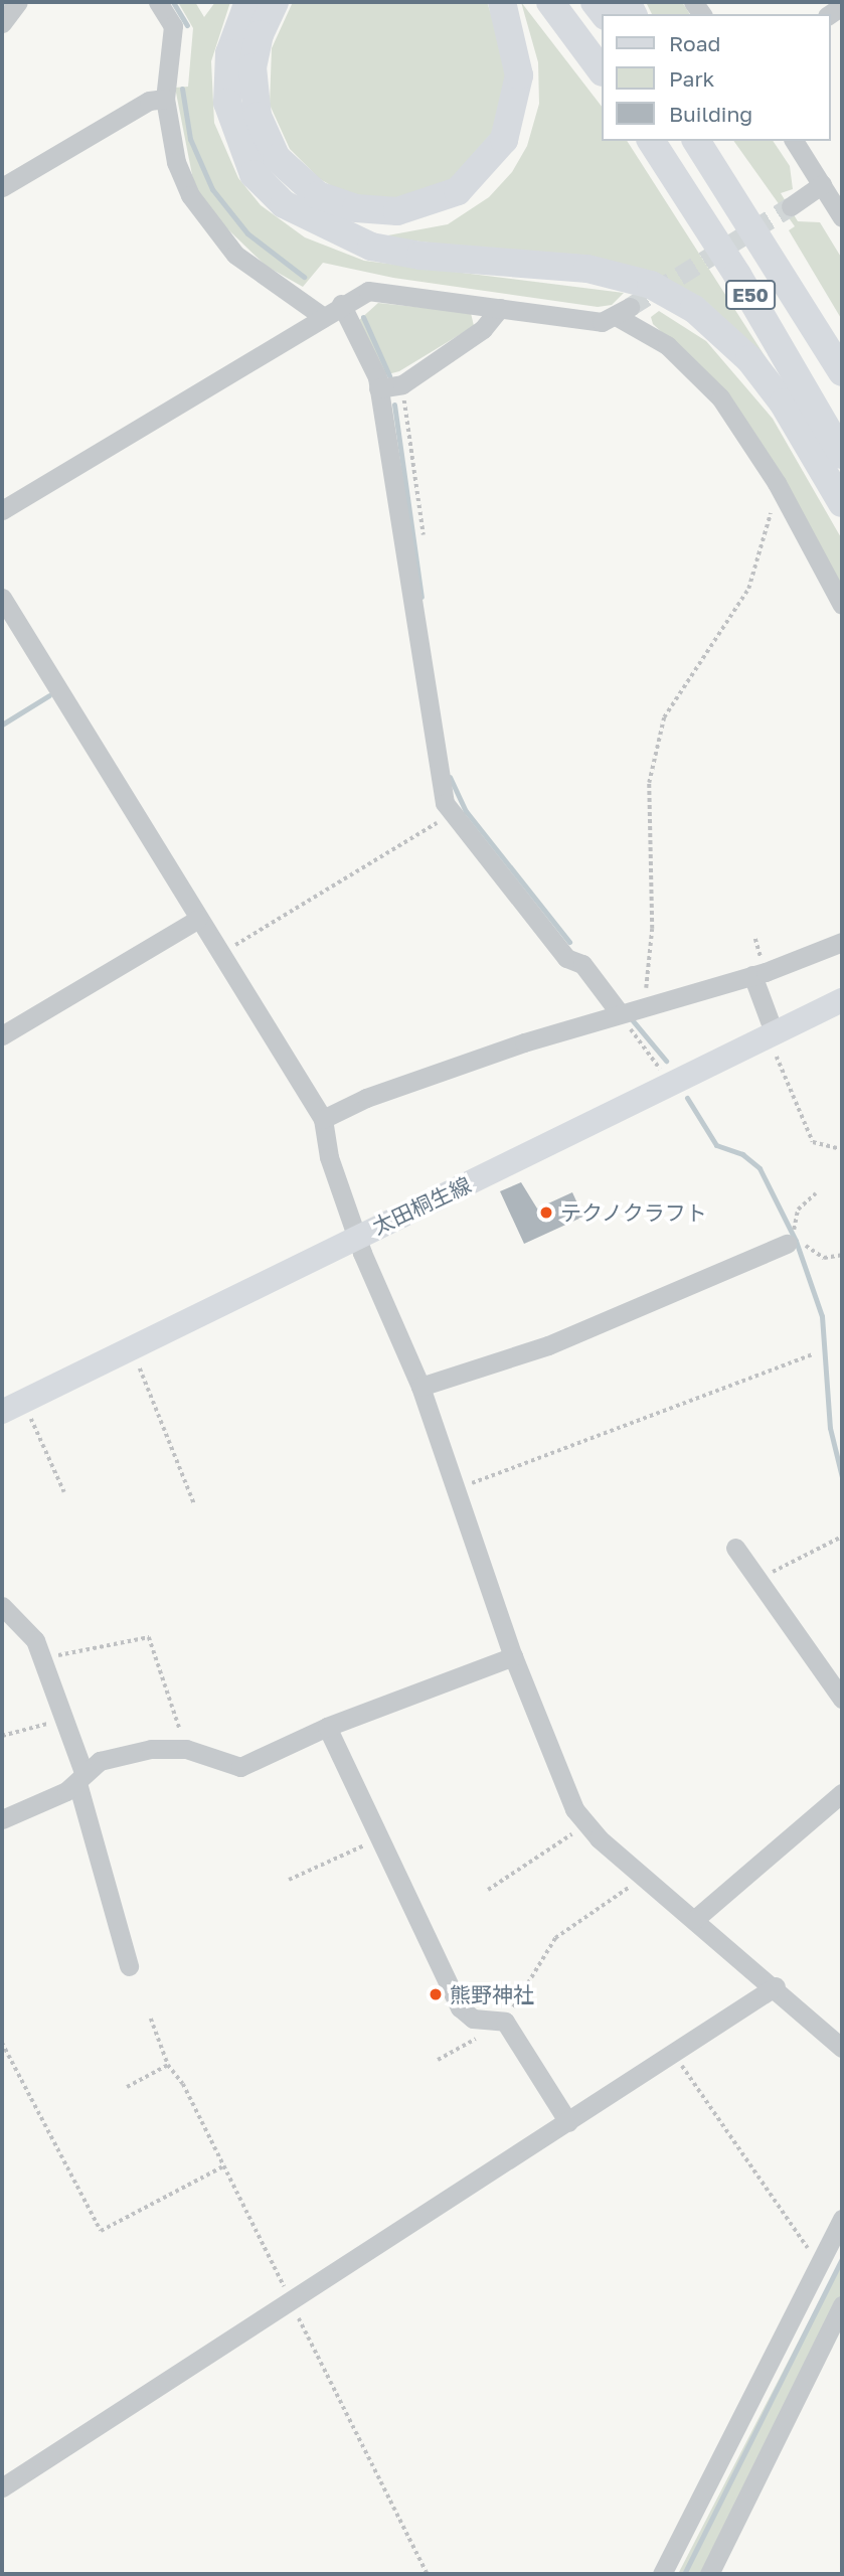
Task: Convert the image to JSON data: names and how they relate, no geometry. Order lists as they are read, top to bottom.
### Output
{
  "streets": {
    "highway": ["E50"],
    "main road": ["太田桐生線"]
  },
  "places": ["テクノクラフト", "熊野神社"],
  "legend": ["Road", "Park", "Building"]
}
